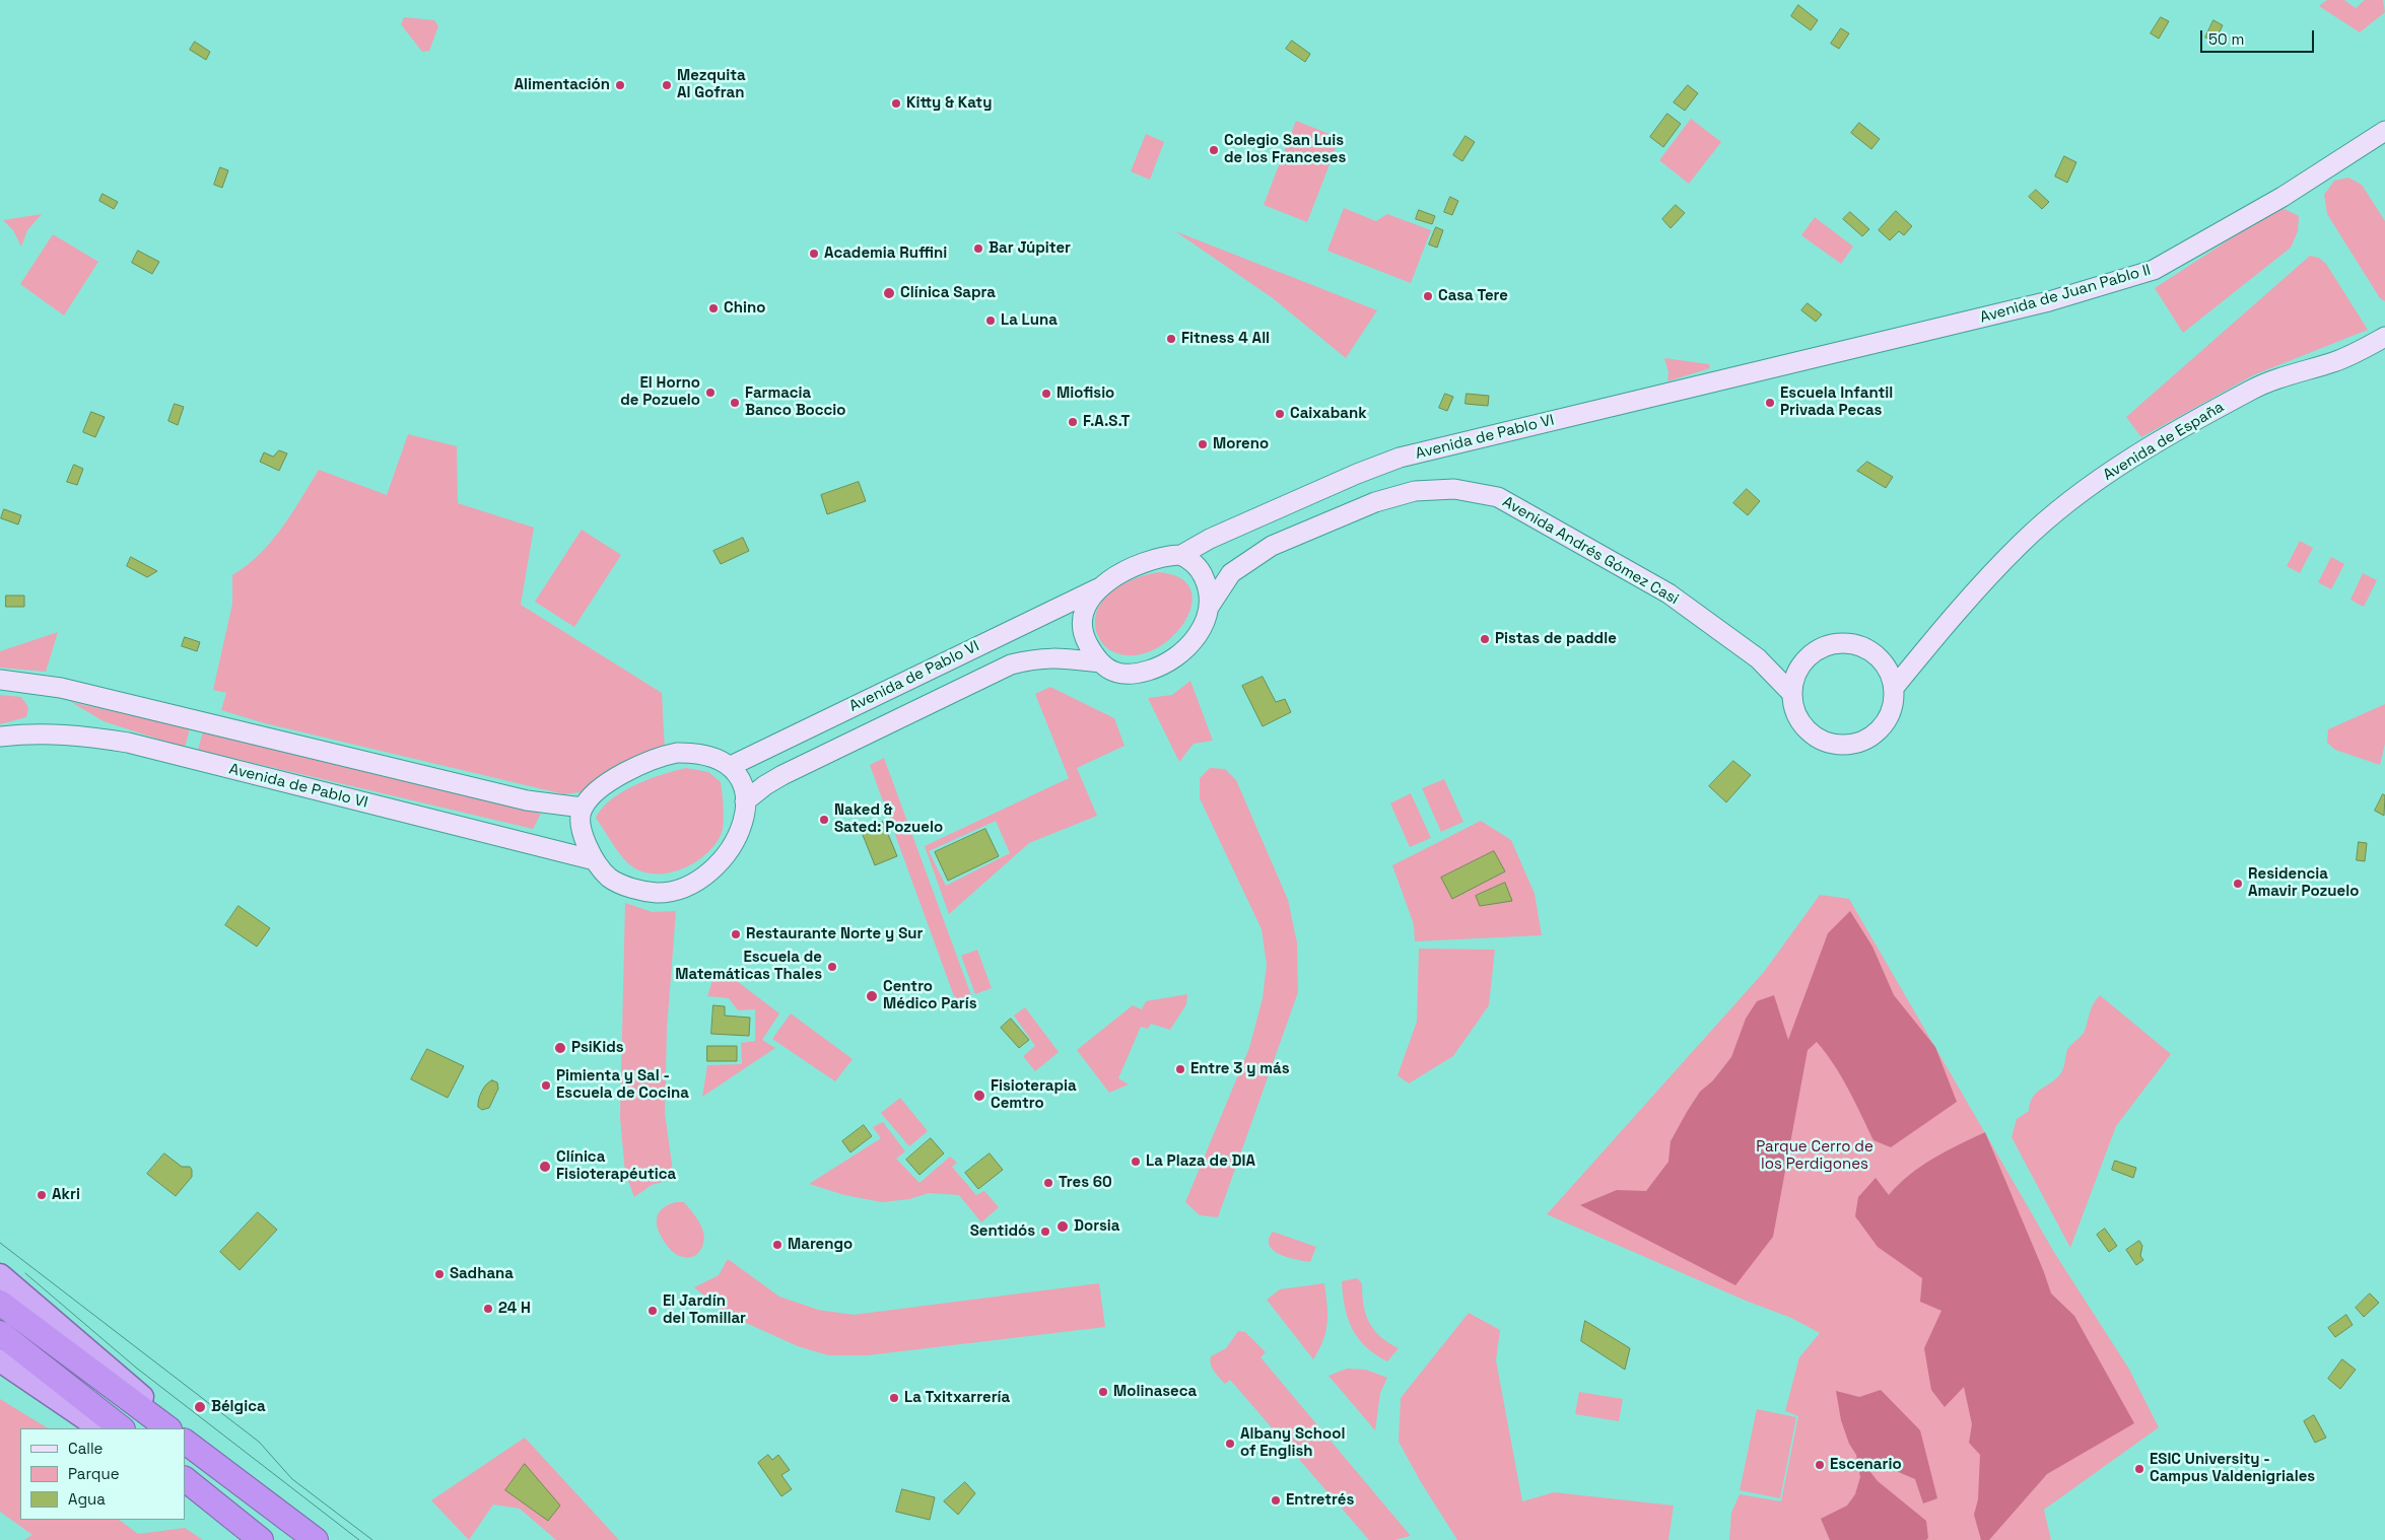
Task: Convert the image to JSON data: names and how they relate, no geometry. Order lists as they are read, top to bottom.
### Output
{
  "streets": {
    "main road": [
      "Avenida de Juan Pablo II",
      "Avenida de Pablo VI",
      "Avenida de España",
      "Avenida Andrés Gómez Casi"
    ]
  },
  "crossings": [
    ["Avenida de Juan Pablo II", "Avenida de Pablo VI"],
    ["Avenida de Pablo VI", "Avenida Andrés Gómez Casi"],
    ["Avenida de España", "Avenida Andrés Gómez Casi"]
  ],
  "parks": ["Parque Cerro de los Perdigones"],
  "places": [
    "Alimentación",
    "Mezquita Al Gofran",
    "Kitty & Katy",
    "Colegio San Luis de los Franceses",
    "Bar Júpiter",
    "Academia Ruffini",
    "Clínica Sapra",
    "Casa Tere",
    "Chino",
    "La Luna",
    "Fitness 4 All",
    "El Horno de Pozuelo",
    "Miofisio",
    "Farmacia Banco Boccio",
    "Escuela Infantil Privada Pecas",
    "Caixabank",
    "F.A.S.T",
    "Moreno",
    "Pistas de paddle",
    "Naked & Sated: Pozuelo",
    "Residencia Amavir Pozuelo",
    "Restaurante Norte y Sur",
    "Escuela de Matemáticas Thales",
    "Centro Médico París",
    "PsiKids",
    "Entre 3 y más",
    "Pimienta y Sal - Escuela de Cocina",
    "Fisioterapia Cemtro",
    "La Plaza de DIA",
    "Clínica Fisioterapéutica",
    "Tres 60",
    "Akri",
    "Dorsia",
    "Sentidós",
    "Marengo",
    "Sadhana",
    "24 H",
    "El Jardín del Tomillar",
    "Molinaseca",
    "La Txitxarrería",
    "Bélgica",
    "Albany School of English",
    "Escenario",
    "ESIC University - Campus Valdenigriales",
    "Entretrés"
  ],
  "legend": ["Calle", "Parque", "Agua"],
  "scale_bar": "50 m"
}
